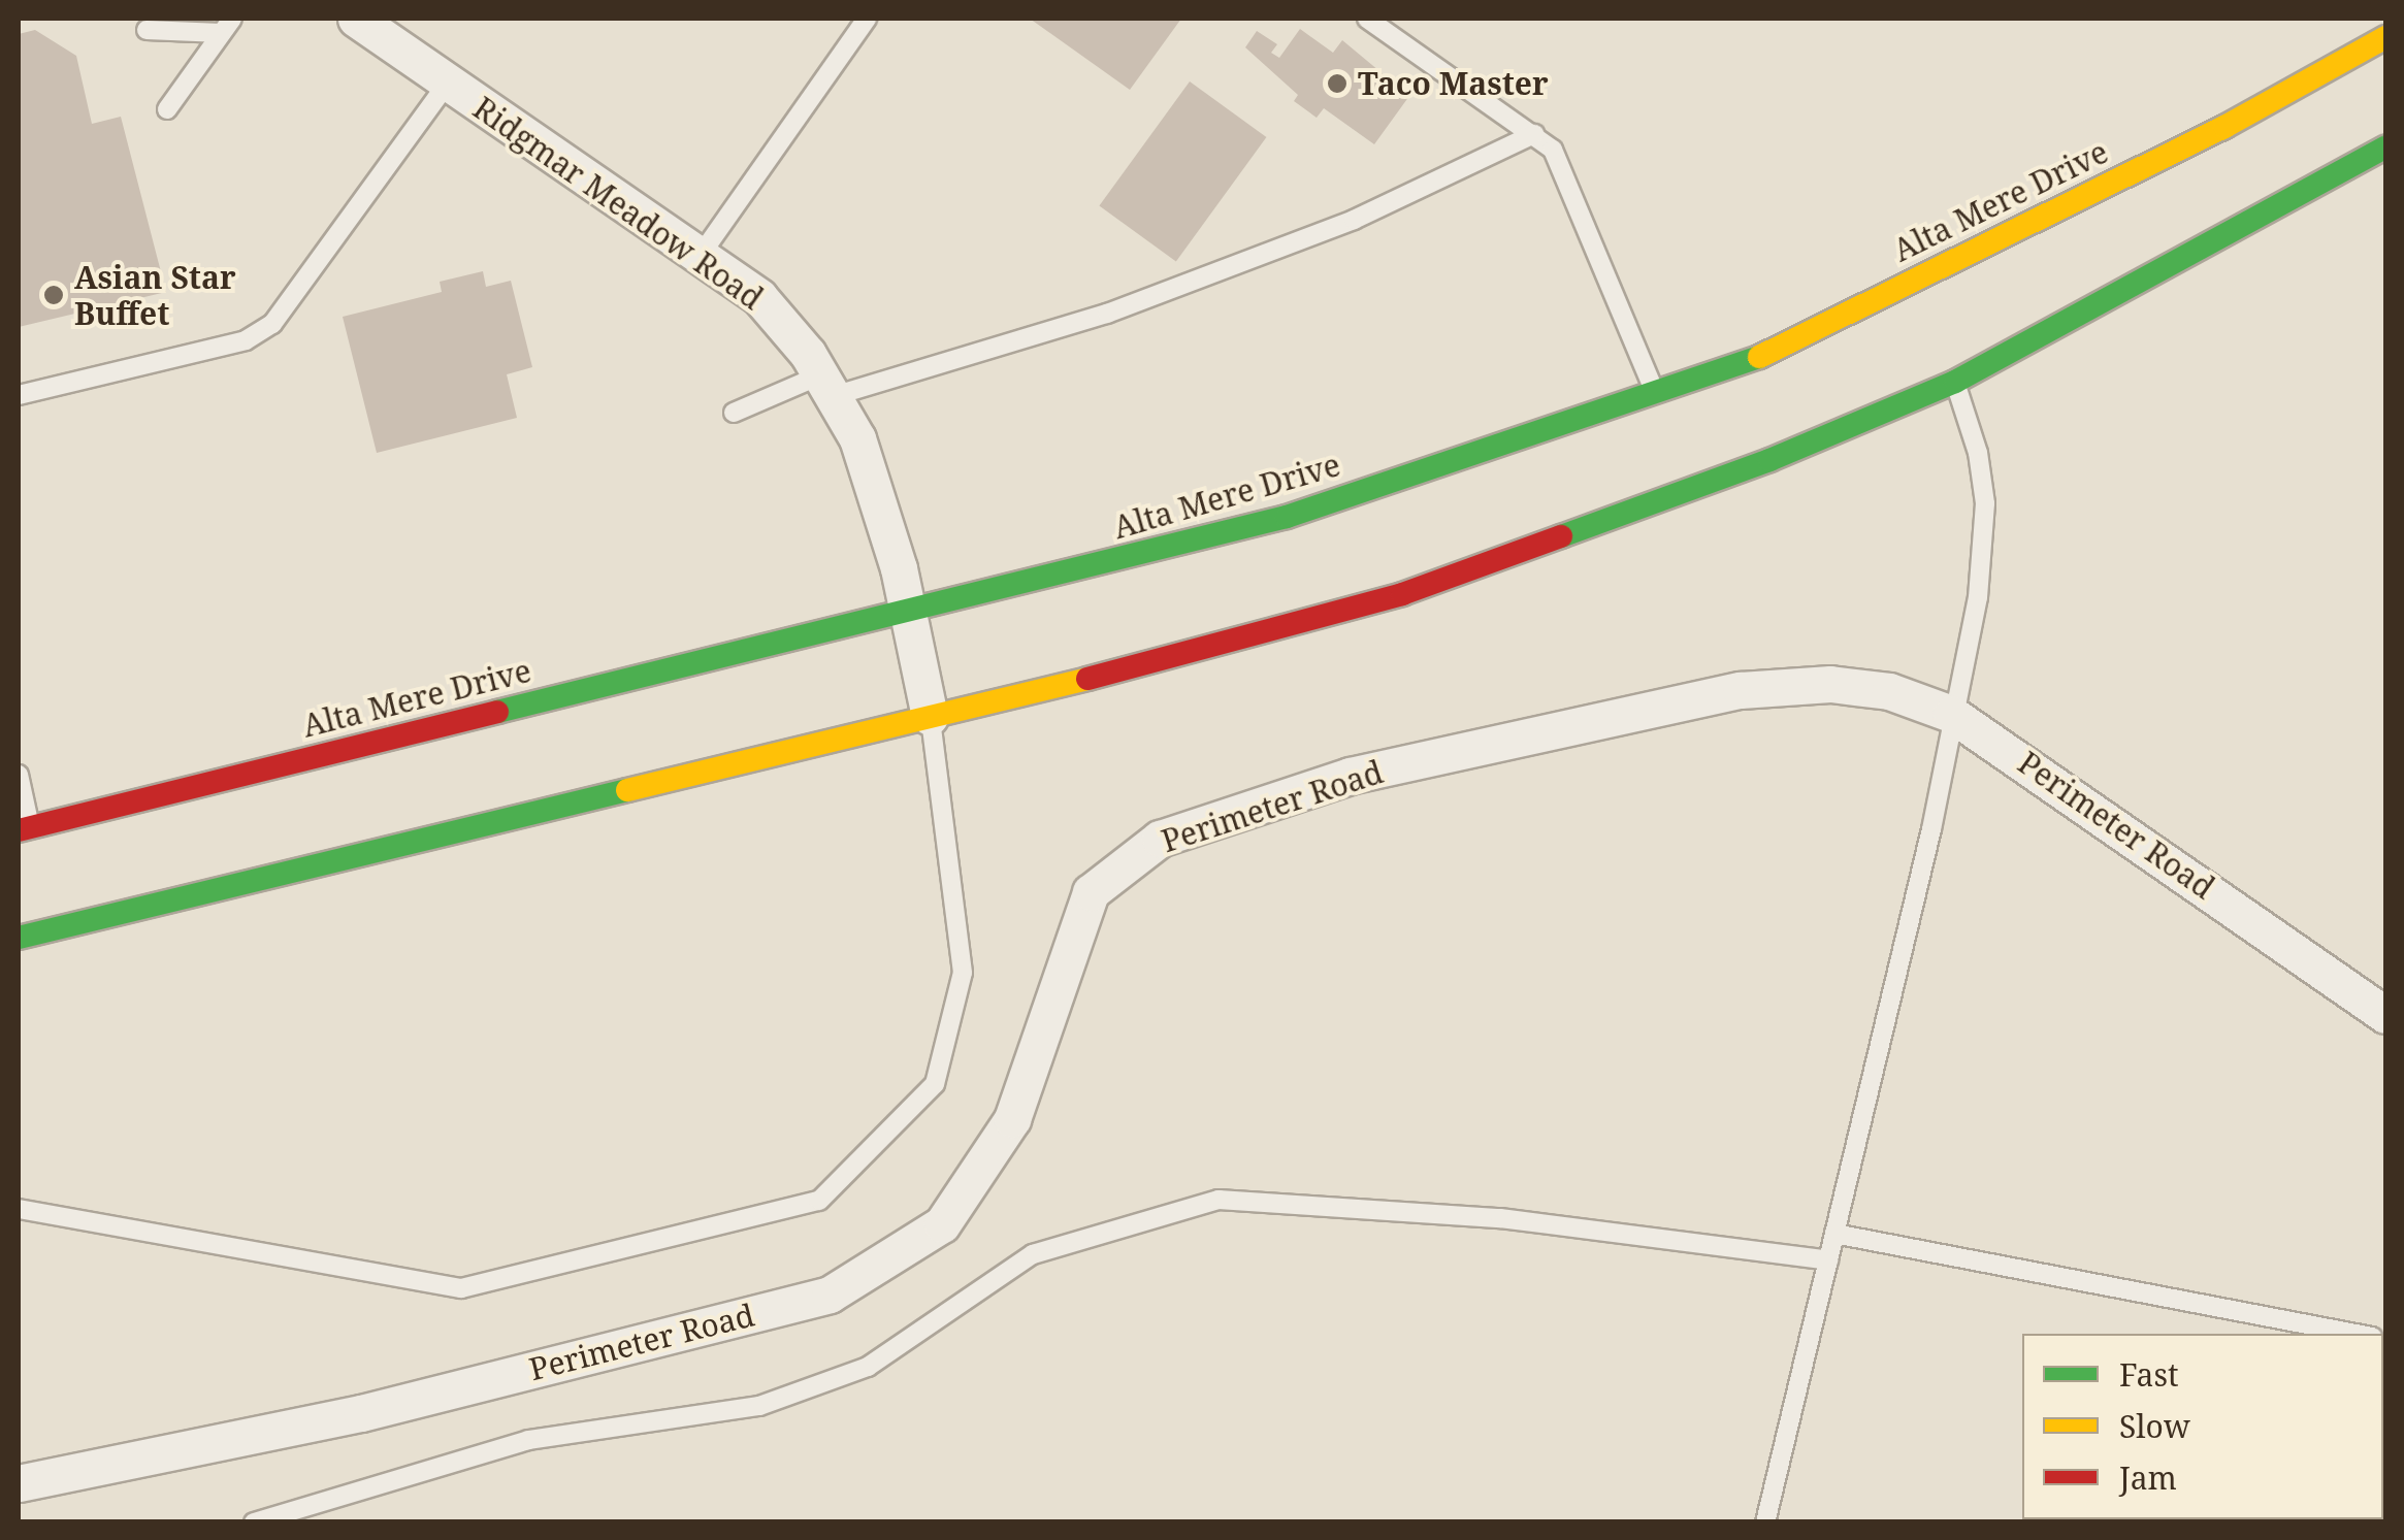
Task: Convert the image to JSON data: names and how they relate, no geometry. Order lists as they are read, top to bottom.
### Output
{
  "streets": {
    "main road": ["Alta Mere Drive"],
    "street": ["Ridgmar Meadow Road", "Perimeter Road"]
  },
  "crossings": [
    ["Alta Mere Drive", "Ridgmar Meadow Road"]
  ],
  "places": ["Taco Master", "Asian Star Buffet"],
  "legend": ["Fast", "Slow", "Jam"]
}
